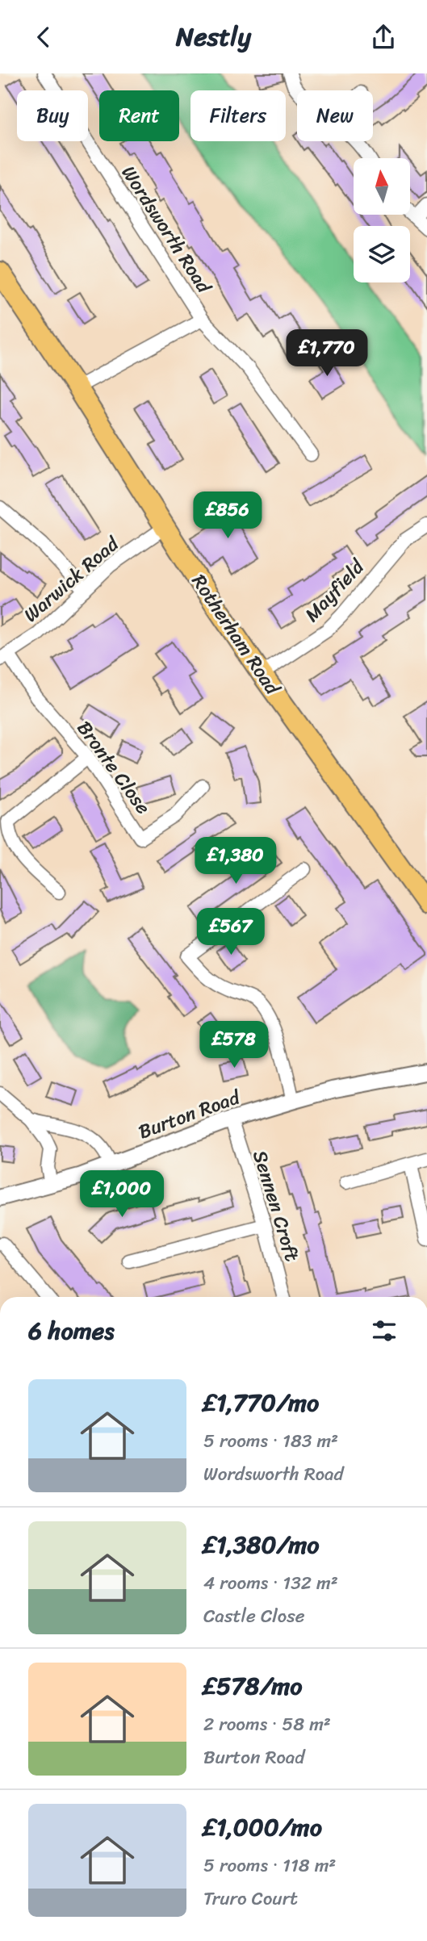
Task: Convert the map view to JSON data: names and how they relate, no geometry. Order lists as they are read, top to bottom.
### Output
{
  "streets": {
    "main road": ["Rotherham Road"],
    "street": [
      "Wordsworth Road",
      "Warwick Road",
      "Mayfield",
      "Bronte Close",
      "Burton Road",
      "Sennen Croft"
    ]
  },
  "crossings": [
    ["Wordsworth Road", "Rotherham Road"],
    ["Warwick Road", "Rotherham Road"],
    ["Warwick Road", "Bronte Close"],
    ["Mayfield", "Rotherham Road"],
    ["Burton Road", "Sennen Croft"]
  ],
  "north": "top",
  "page": {
    "header": "Nestly",
    "chip": [
      "Buy",
      "Rent",
      "Filters",
      "New"
    ],
    "price": [
      "£1,770",
      "£856",
      "£1,380",
      "£567",
      "£578",
      "£1,000"
    ],
    "heading": "6 homes",
    "list": [
      {
        "name": "£1,770/mo",
        "note": "5 rooms · 183 m² · Wordsworth Road"
      },
      {
        "name": "£1,380/mo",
        "note": "4 rooms · 132 m² · Castle Close"
      },
      {
        "name": "£578/mo",
        "note": "2 rooms · 58 m² · Burton Road"
      },
      {
        "name": "£1,000/mo",
        "note": "5 rooms · 118 m² · Truro Court"
      }
    ]
  }
}
